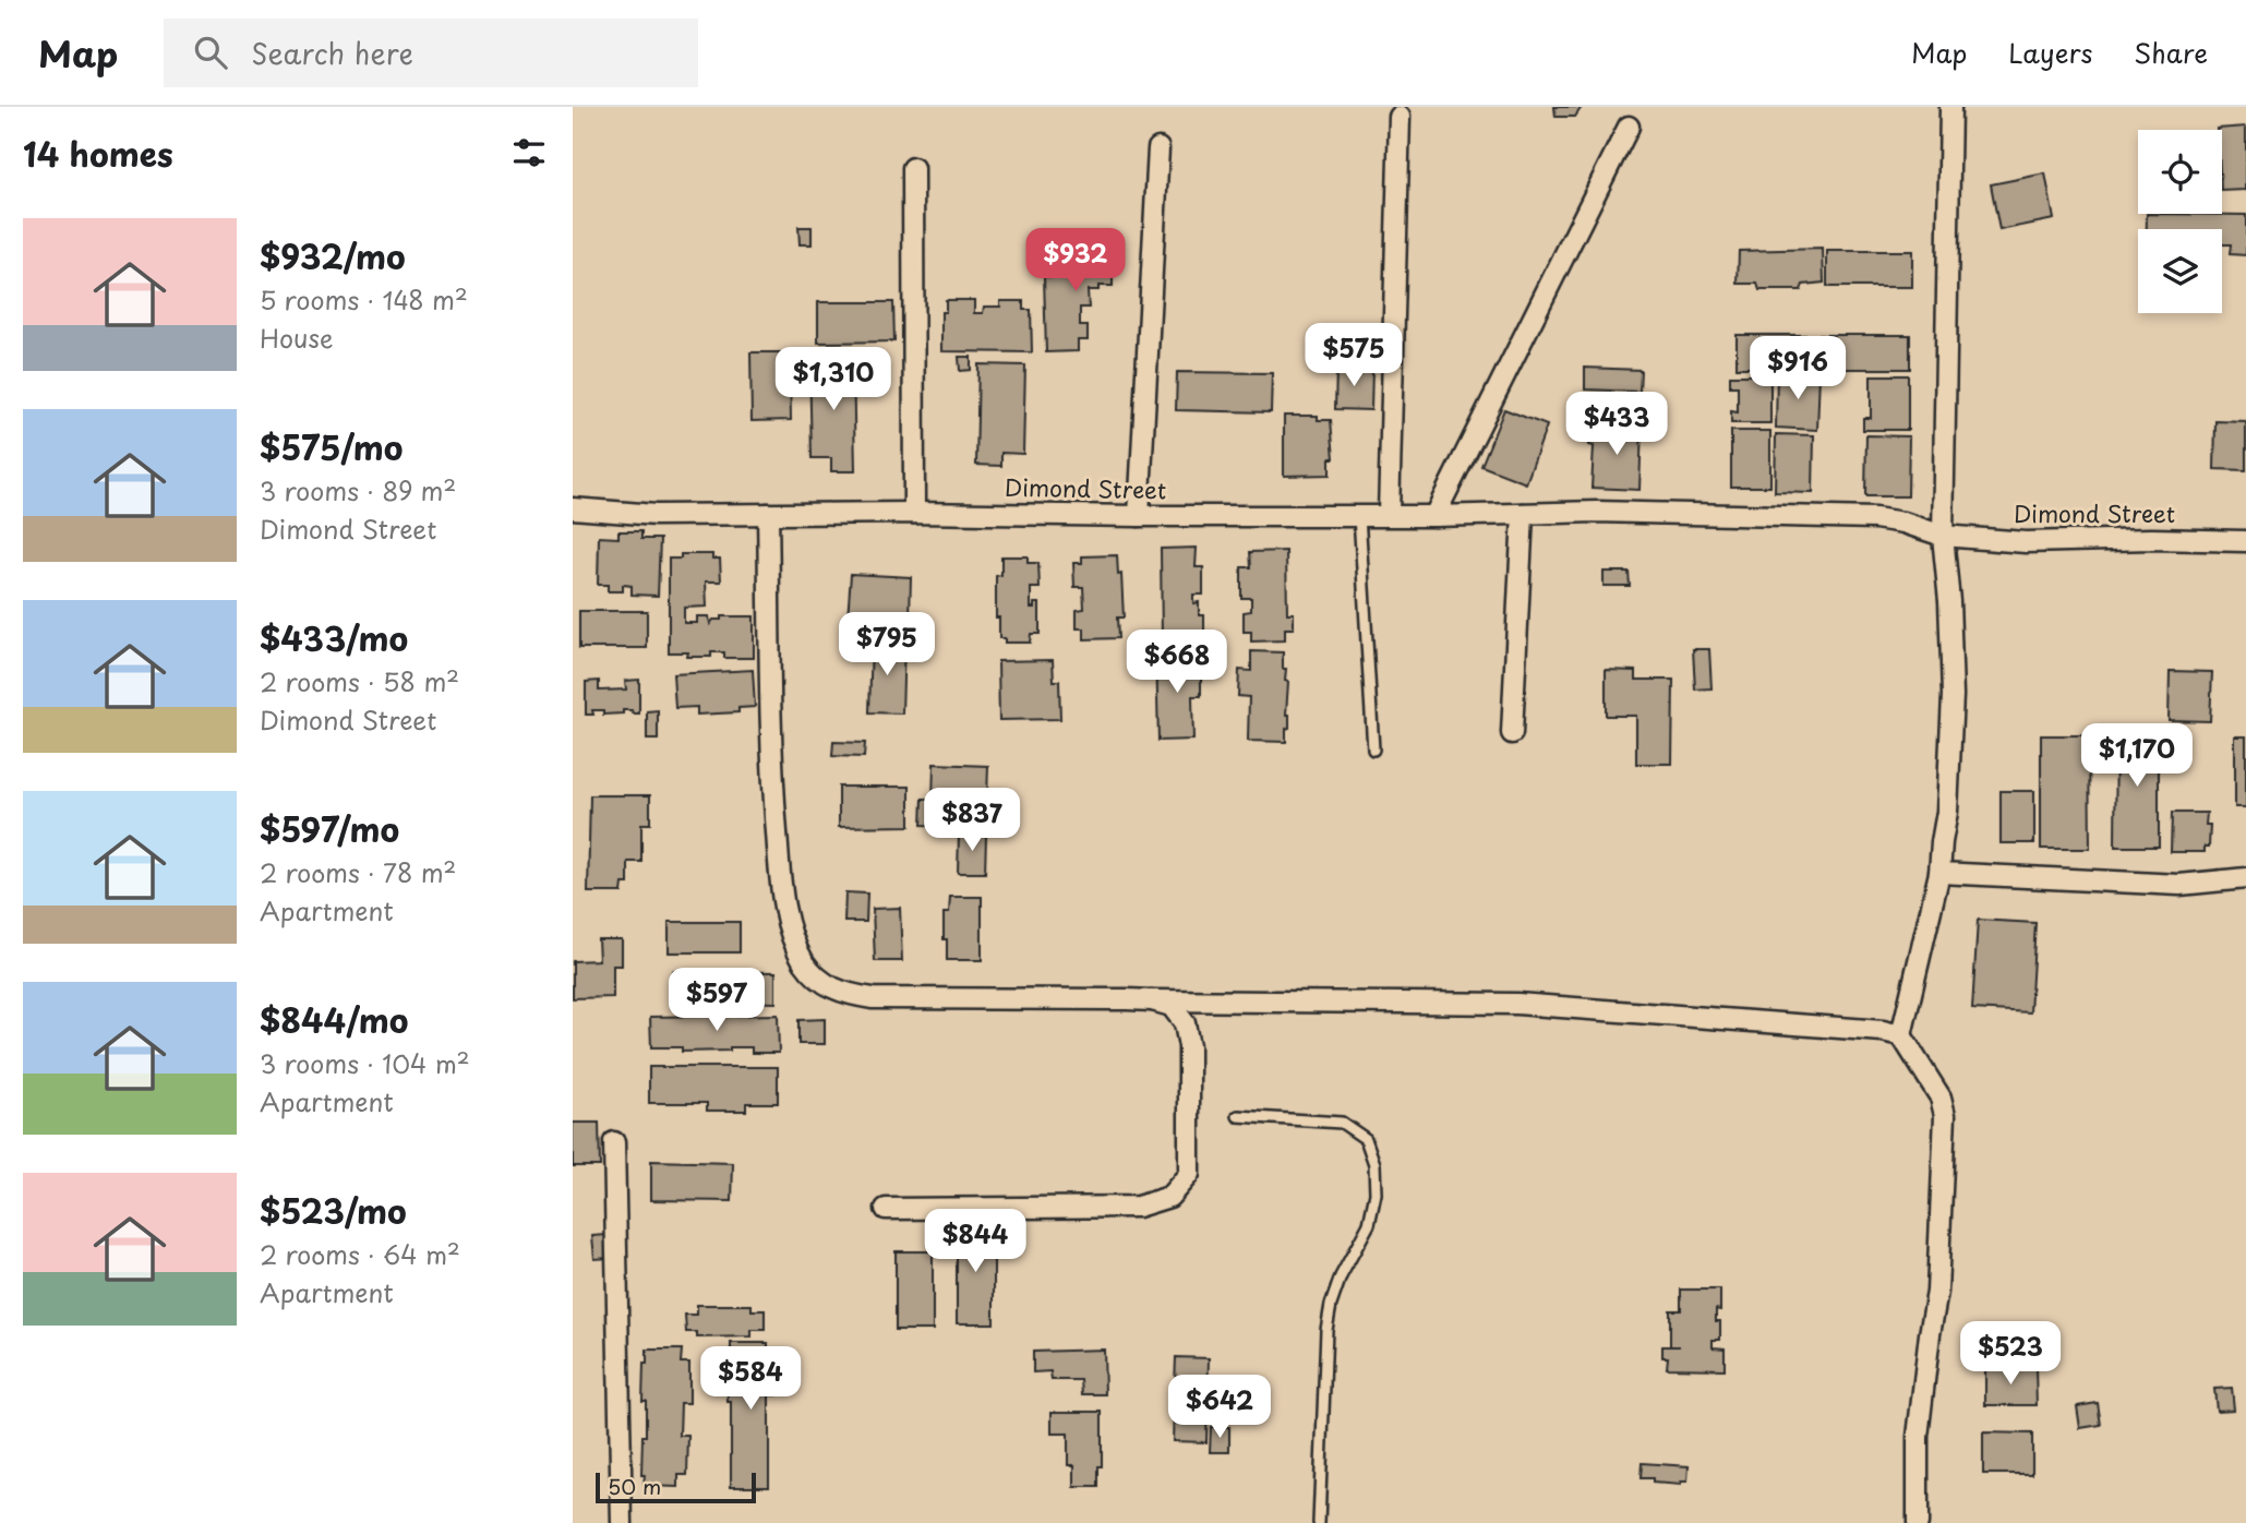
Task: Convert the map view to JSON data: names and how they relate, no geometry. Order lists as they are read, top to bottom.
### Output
{
  "streets": {
    "street": ["Dimond Street"]
  },
  "scale_bar": "50 m",
  "page": {
    "header": "Map",
    "search": "Search here",
    "nav": ["Map", "Layers", "Share"],
    "heading": "14 homes",
    "list": [
      {
        "name": "$932/mo",
        "note": "5 rooms · 148 m² · House"
      },
      {
        "name": "$575/mo",
        "note": "3 rooms · 89 m² · Dimond Street"
      },
      {
        "name": "$433/mo",
        "note": "2 rooms · 58 m² · Dimond Street"
      },
      {
        "name": "$597/mo",
        "note": "2 rooms · 78 m² · Apartment"
      },
      {
        "name": "$844/mo",
        "note": "3 rooms · 104 m² · Apartment"
      },
      {
        "name": "$523/mo",
        "note": "2 rooms · 64 m² · Apartment"
      }
    ],
    "price": [
      "$932",
      "$575",
      "$916",
      "$1,310",
      "$433",
      "$795",
      "$668",
      "$1,170",
      "$837",
      "$597",
      "$844",
      "$523",
      "$584",
      "$642"
    ],
    "scale": "50 m"
  }
}
